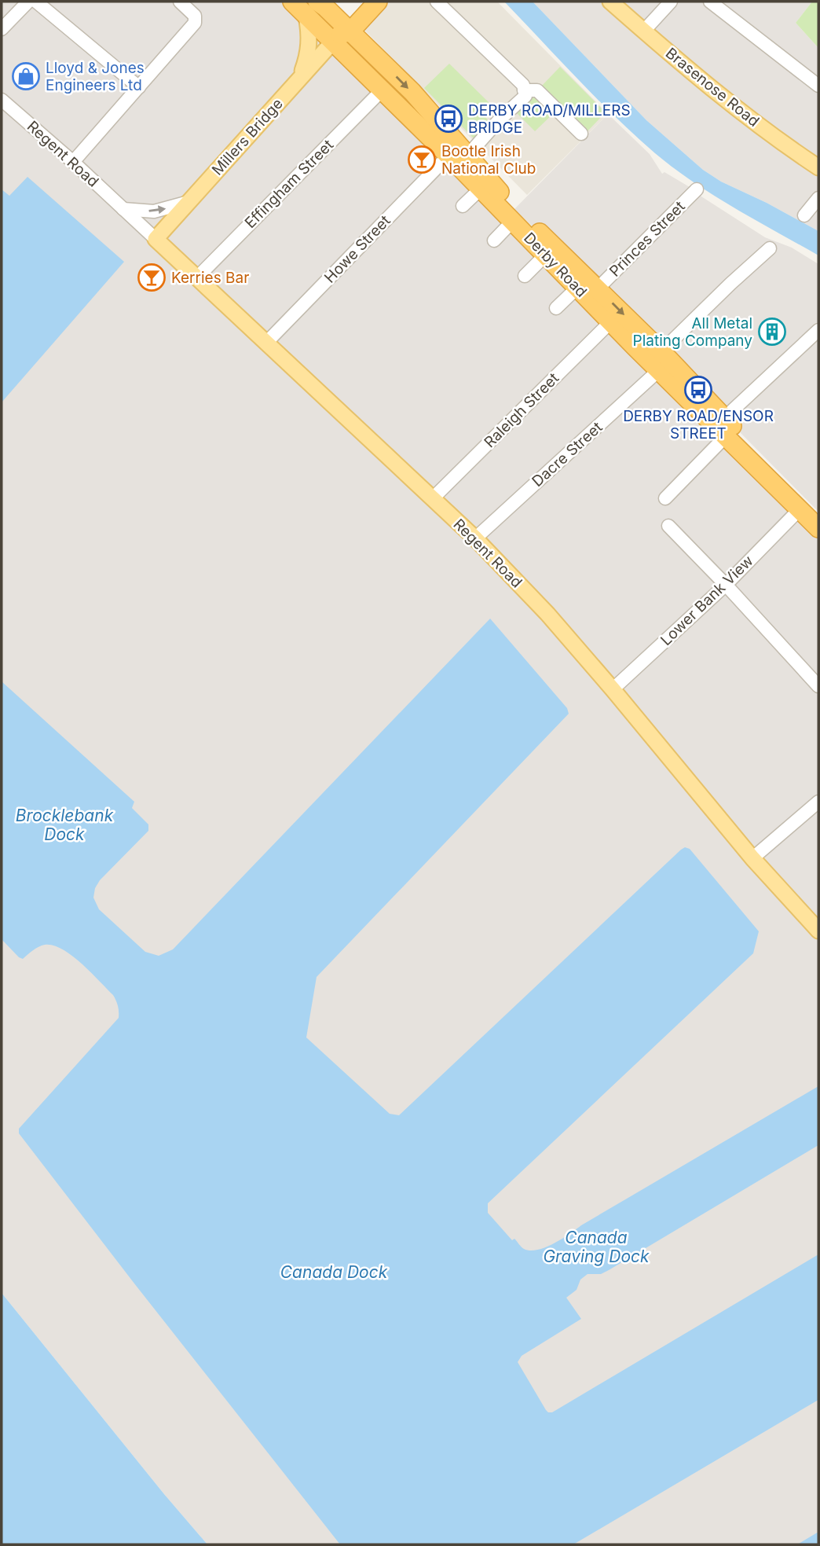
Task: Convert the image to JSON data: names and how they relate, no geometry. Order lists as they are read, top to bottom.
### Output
{
  "streets": {
    "highway": ["Millers Bridge", "Derby Road"],
    "main road": ["Brasenose Road", "Regent Road"],
    "street": [
      "Effingham Street",
      "Princes Street",
      "Howe Street",
      "Raleigh Street",
      "Dacre Street",
      "Lower Bank View"
    ]
  },
  "crossings": [
    ["Millers Bridge", "Regent Road"],
    ["Millers Bridge", "Derby Road"],
    ["Regent Road", "Effingham Street"],
    ["Regent Road", "Howe Street"],
    ["Regent Road", "Raleigh Street"],
    ["Regent Road", "Dacre Street"],
    ["Regent Road", "Lower Bank View"],
    ["Effingham Street", "Derby Road"],
    ["Princes Street", "Derby Road"],
    ["Howe Street", "Derby Road"],
    ["Derby Road", "Raleigh Street"],
    ["Derby Road", "Dacre Street"],
    ["Derby Road", "Lower Bank View"]
  ],
  "water": ["Brocklebank Dock", "Canada Graving Dock", "Canada Dock"],
  "places": {
    "shop": ["Lloyd & Jones Engineers Ltd"],
    "bus stop": ["DERBY ROAD/MILLERS BRIDGE", "DERBY ROAD/ENSOR STREET"],
    "bar": ["Bootle Irish National Club", "Kerries Bar"],
    "building": ["All Metal Plating Company"]
  }
}
